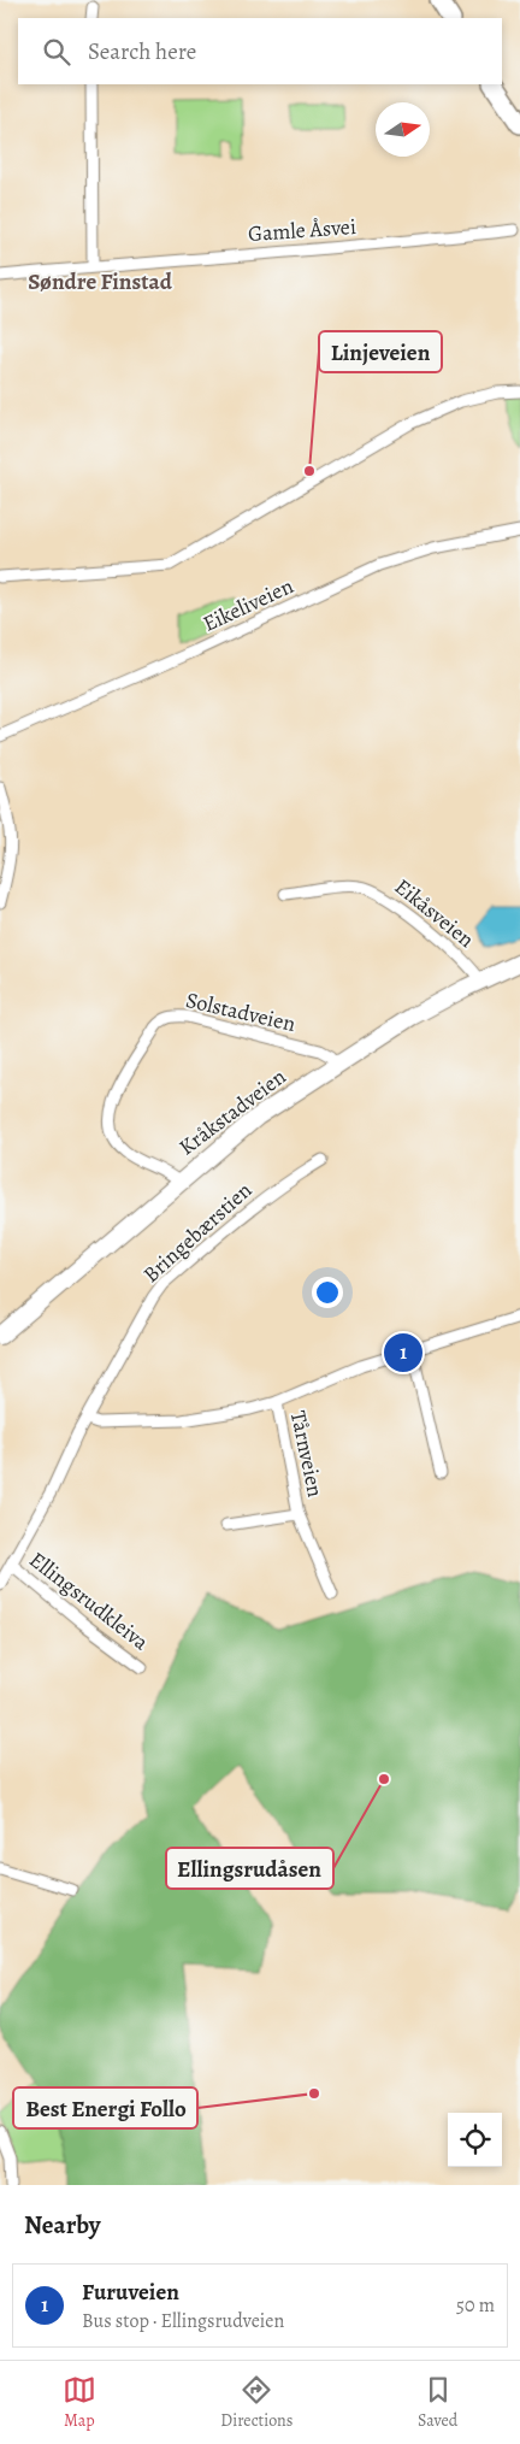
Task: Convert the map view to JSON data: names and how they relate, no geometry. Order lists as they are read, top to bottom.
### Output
{
  "streets": {
    "main road": ["Kråkstadveien"],
    "street": [
      "Gamle Åsvei",
      "Eikeliveien",
      "Eikåsveien",
      "Solstadveien",
      "Bringebærstien",
      "Tårnveien",
      "Ellingsrudkleiva"
    ]
  },
  "crossings": [
    ["Eikåsveien", "Kråkstadveien"],
    ["Solstadveien", "Kråkstadveien"],
    ["Bringebærstien", "Ellingsrudkleiva"]
  ],
  "districts": ["Søndre Finstad"],
  "places": ["Linjeveien", "Ellingsrudåsen", "Best Energi Follo"],
  "north": "right",
  "page": {
    "search": "Search here",
    "pins": "1",
    "heading": "Nearby",
    "list": [
      {
        "mark": "1",
        "name": "Furuveien",
        "note": "Bus stop · Ellingsrudveien",
        "value": "50 m"
      }
    ],
    "nav": ["Map", "Directions", "Saved"]
  }
}
